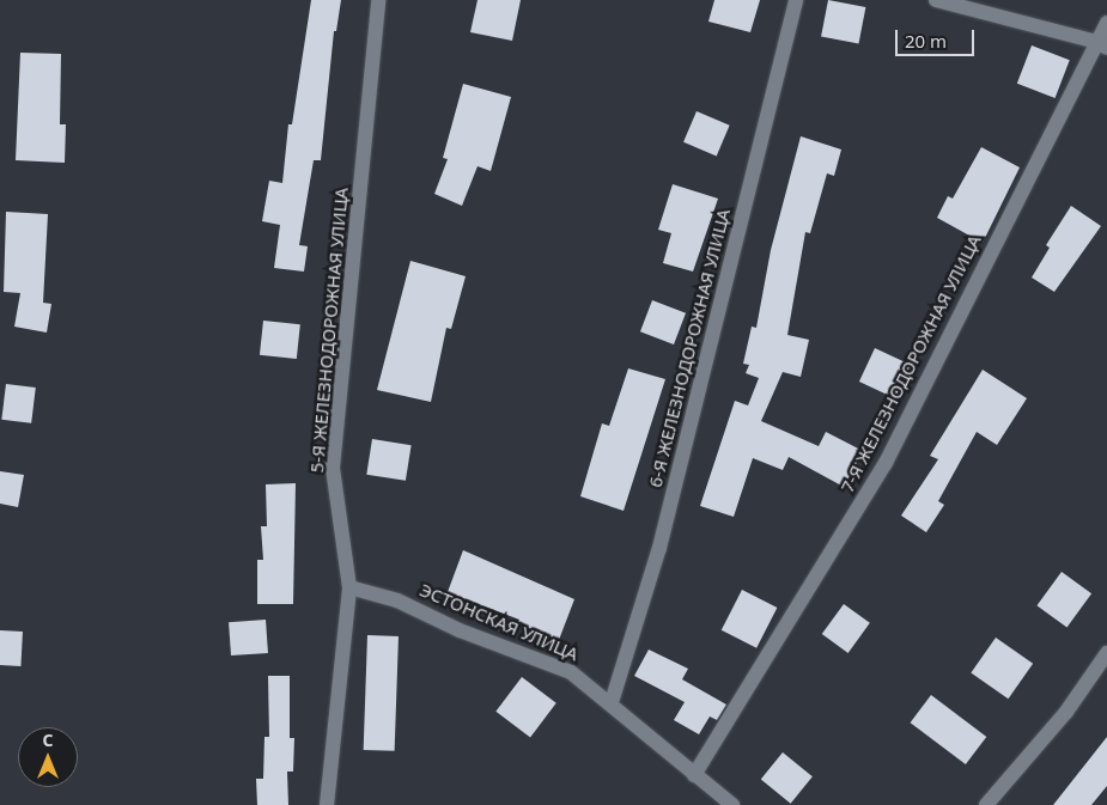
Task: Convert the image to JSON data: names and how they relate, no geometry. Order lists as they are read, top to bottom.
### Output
{
  "streets": {
    "street": [
      "5-Я ЖЕЛЕЗНОДОРОЖНАЯ УЛИЦА",
      "6-Я ЖЕЛЕЗНОДОРОЖНАЯ УЛИЦА",
      "7-Я ЖЕЛЕЗНОДОРОЖНАЯ УЛИЦА",
      "ЭСТОНСКАЯ УЛИЦА"
    ]
  },
  "crossings": [
    ["5-Я ЖЕЛЕЗНОДОРОЖНАЯ УЛИЦА", "ЭСТОНСКАЯ УЛИЦА"],
    ["6-Я ЖЕЛЕЗНОДОРОЖНАЯ УЛИЦА", "ЭСТОНСКАЯ УЛИЦА"],
    ["7-Я ЖЕЛЕЗНОДОРОЖНАЯ УЛИЦА", "ЭСТОНСКАЯ УЛИЦА"]
  ],
  "scale_bar": "20 m",
  "north": "top"
}
